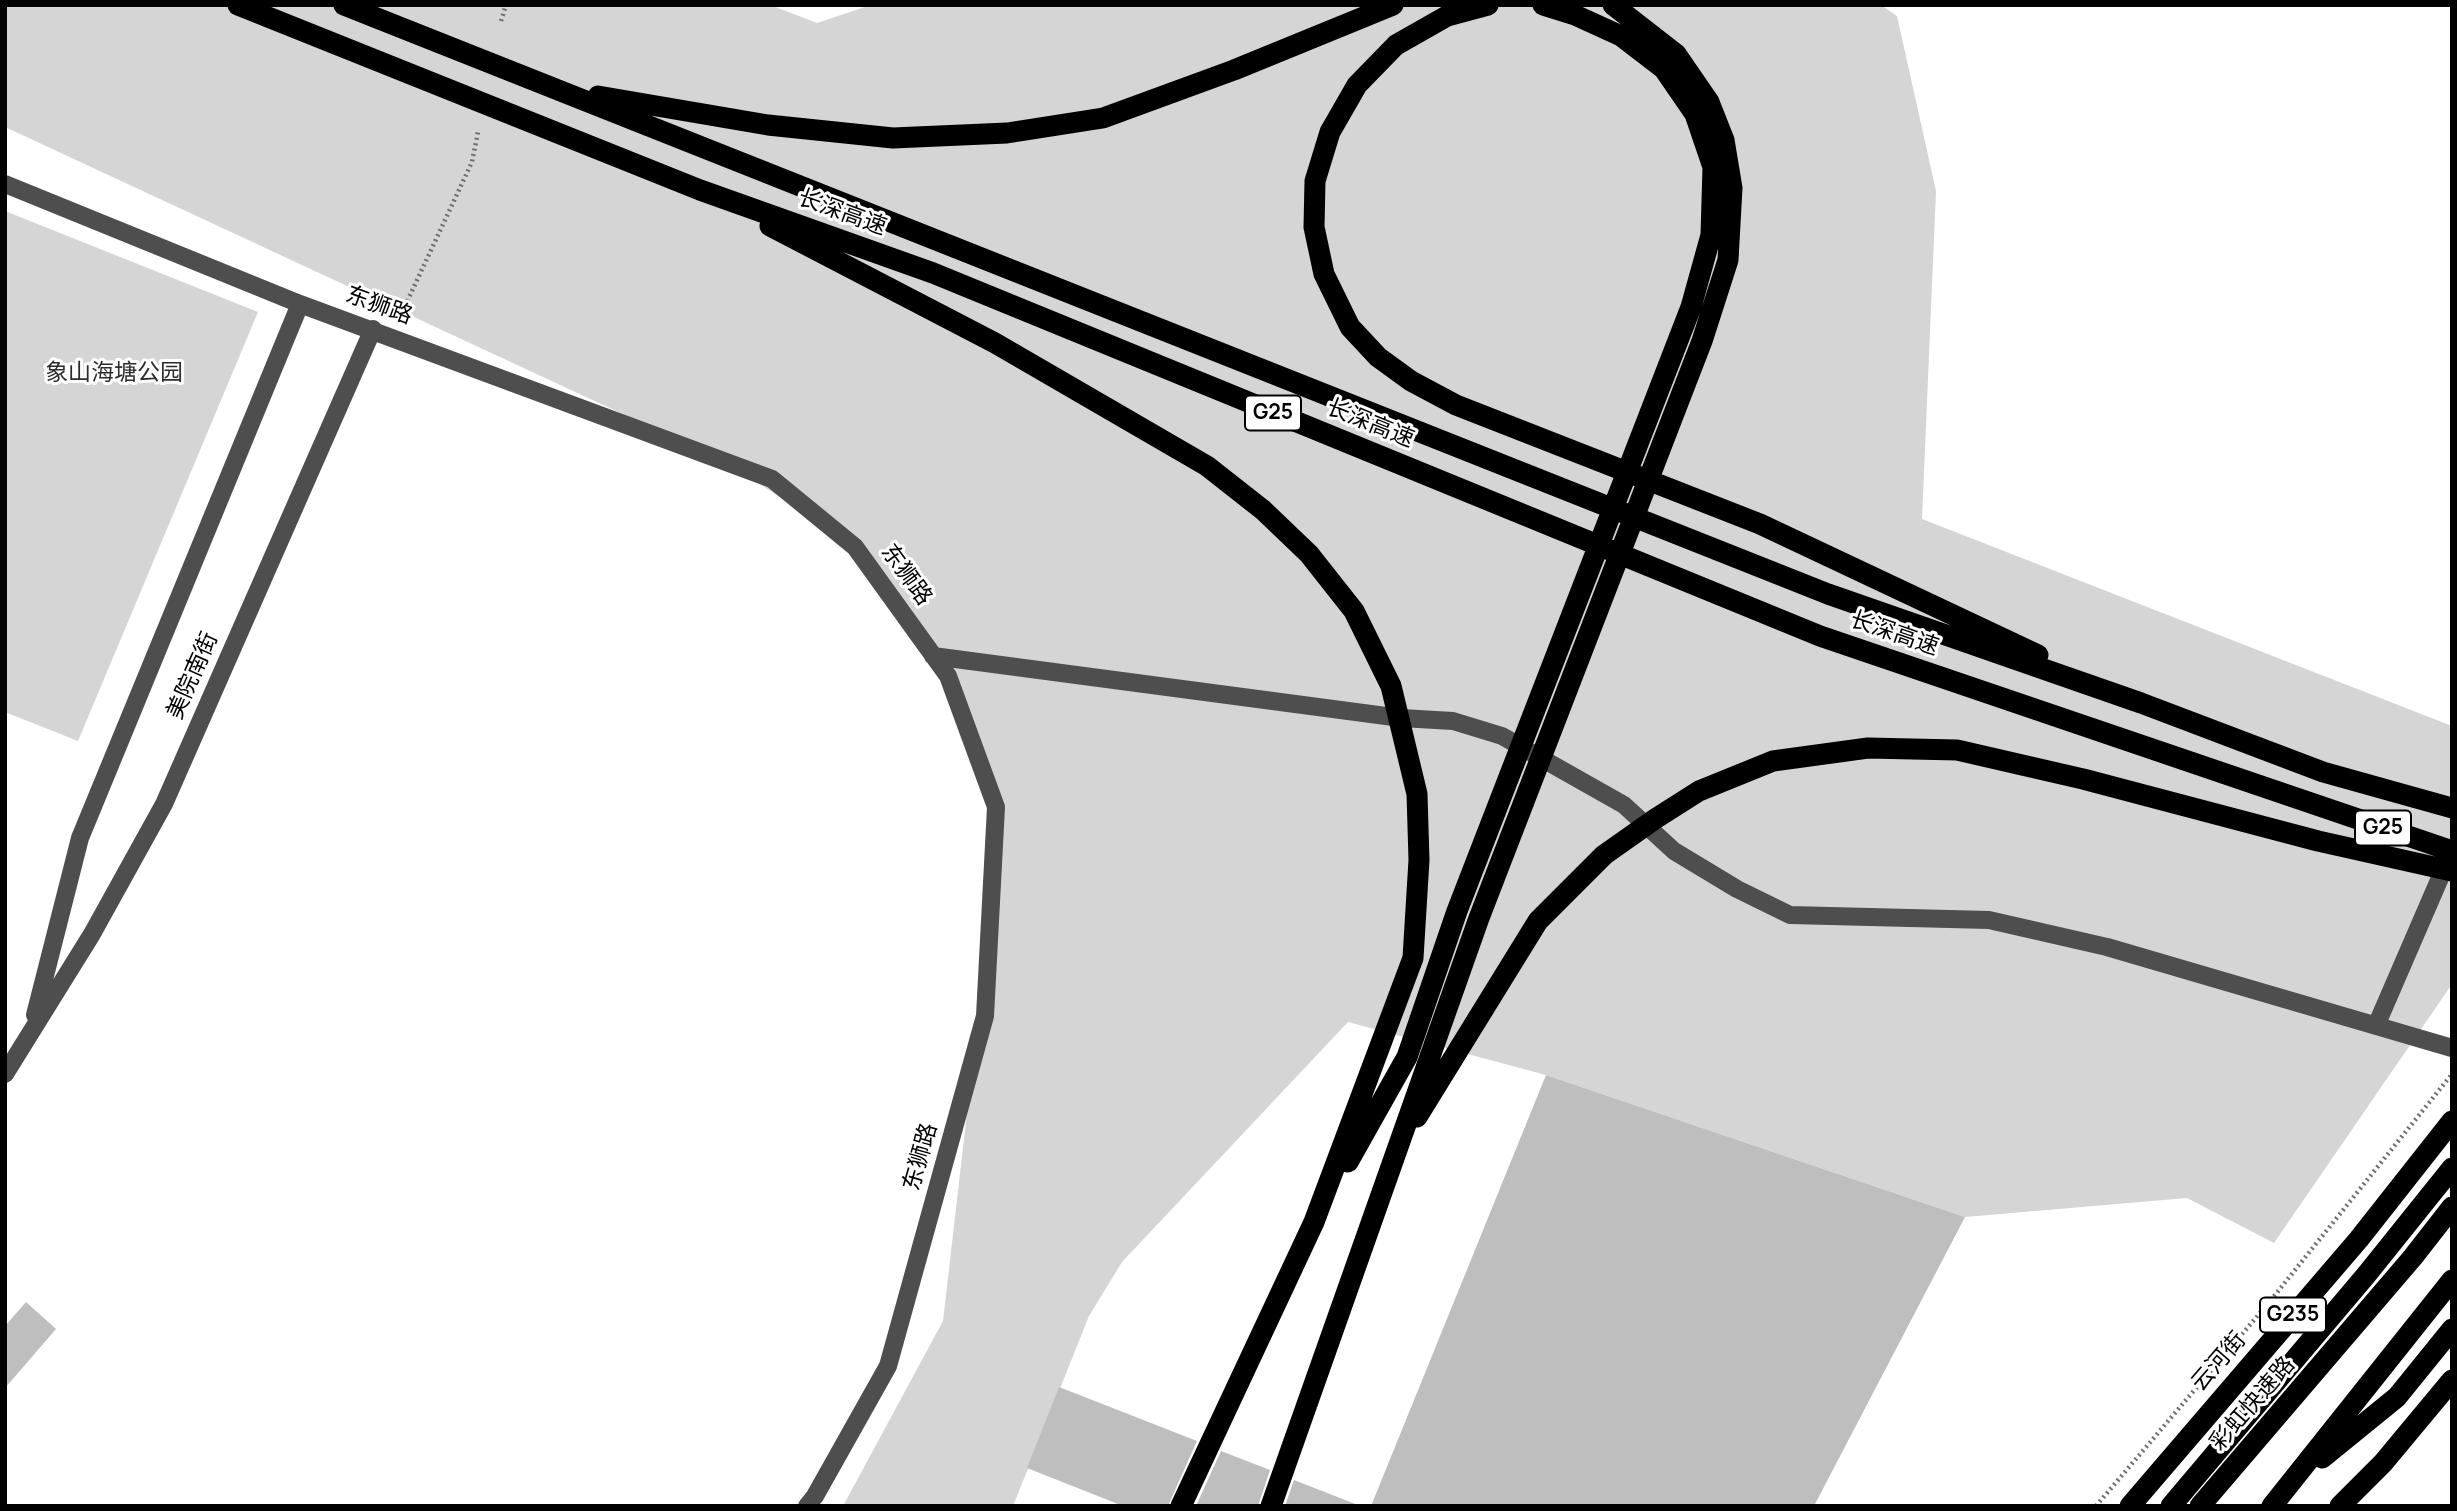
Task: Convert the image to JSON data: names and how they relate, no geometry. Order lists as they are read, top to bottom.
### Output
{
  "streets": {
    "highway": [
      "长深高速",
      "G25",
      "G235",
      "云河街",
      "彩虹快速路"
    ],
    "street": ["东狮路", "美院南街"]
  },
  "crossings": [
    ["东狮路", "美院南街"]
  ],
  "parks": ["象山海塘公园"]
}
